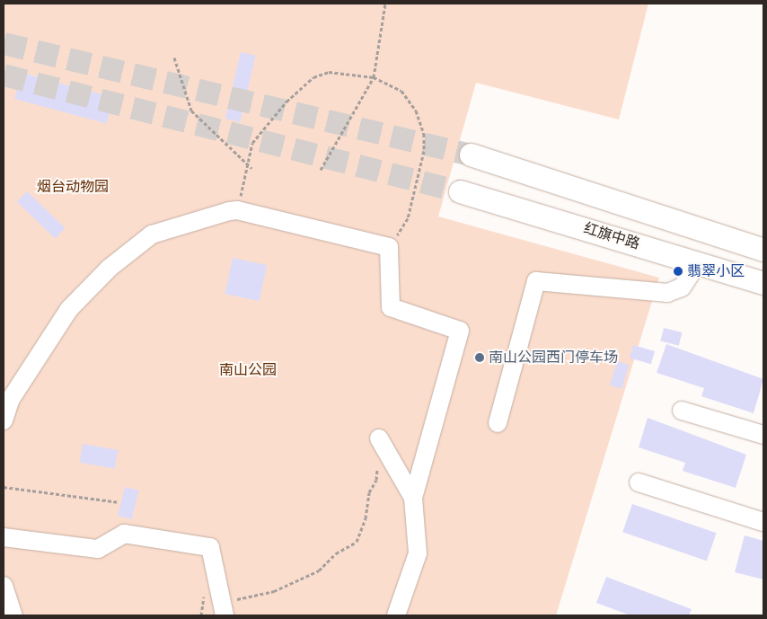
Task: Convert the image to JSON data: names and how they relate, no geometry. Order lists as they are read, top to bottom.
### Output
{
  "streets": {
    "main road": ["红旗中路"]
  },
  "parks": ["烟台动物园", "南山公园"],
  "places": ["翡翠小区", "南山公园西门停车场"]
}
